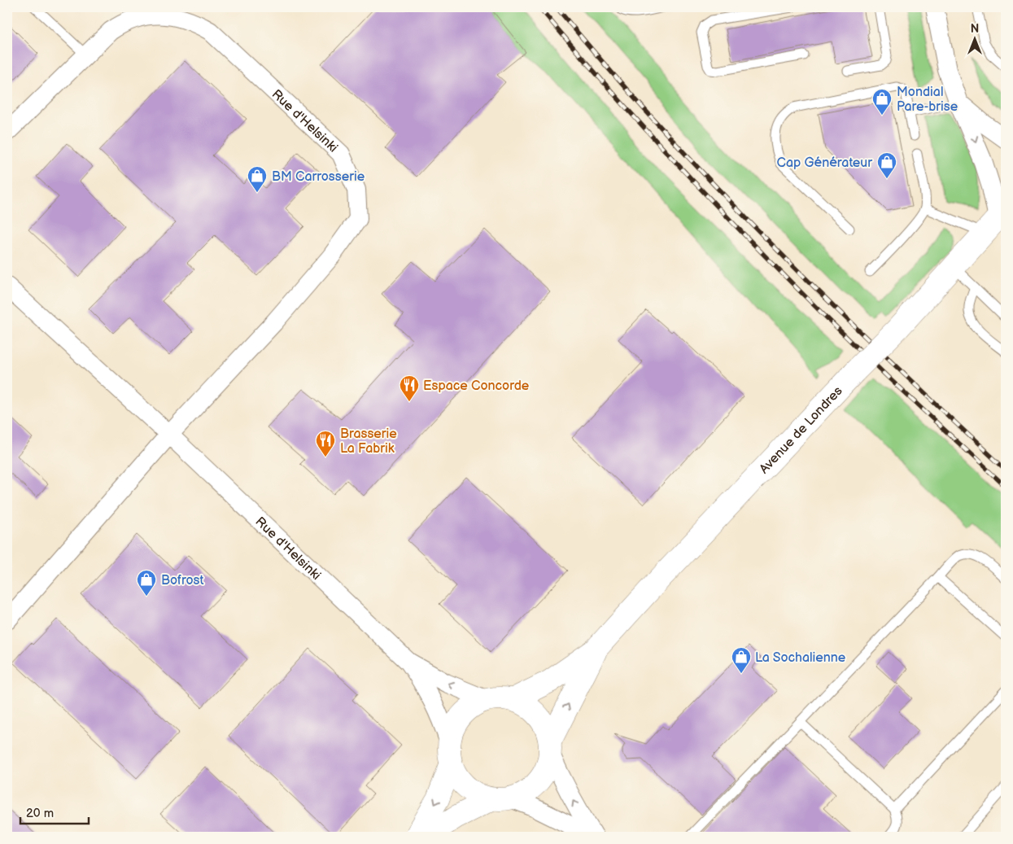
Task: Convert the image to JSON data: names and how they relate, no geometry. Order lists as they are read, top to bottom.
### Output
{
  "streets": {
    "street": ["Rue d'Helsinki", "Avenue de Londres"]
  },
  "crossings": [
    ["Rue d'Helsinki", "Avenue de Londres"]
  ],
  "places": {
    "shop": [
      "Mondial Pare-brise",
      "Cap Générateur",
      "BM Carrosserie",
      "Bofrost",
      "La Sochalienne"
    ],
    "restaurant": ["Espace Concorde", "Brasserie La Fabrik"]
  },
  "scale_bar": "20 m",
  "north": "top"
}
